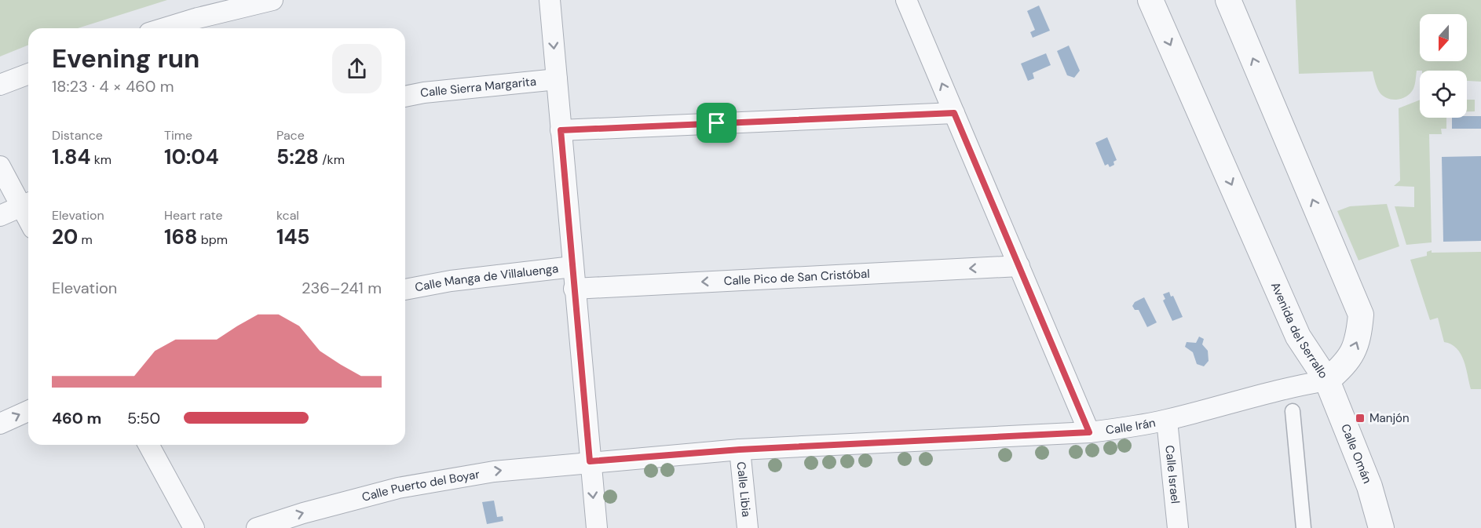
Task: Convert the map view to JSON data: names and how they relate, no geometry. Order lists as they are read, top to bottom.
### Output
{
  "streets": {
    "street": [
      "Calle Sierra Margarita",
      "Calle Pico de San Cristóbal",
      "Calle Manga de Villaluenga",
      "Avenida del Serrallo",
      "Calle Irán",
      "Calle Omán",
      "Calle Israel",
      "Calle Puerto del Boyar",
      "Calle Libia"
    ]
  },
  "crossings": [
    ["Avenida del Serrallo", "Calle Irán"],
    ["Avenida del Serrallo", "Calle Omán"],
    ["Calle Irán", "Calle Omán"],
    ["Calle Irán", "Calle Israel"],
    ["Calle Irán", "Calle Puerto del Boyar"],
    ["Calle Irán", "Calle Libia"]
  ],
  "one_way": ["Calle Puerto del Boyar"],
  "places": {
    "transit": ["Manjón"]
  },
  "north": "bottom",
  "page": {
    "heading": ["Evening run", "18:23 · 4 × 460 m"],
    "stats": [
      ["Distance", "1.84 km"],
      ["Time", "10:04"],
      ["Pace", "5:28 /km"],
      ["Elevation", "20 m"],
      ["Heart rate", "168 bpm"],
      ["kcal", "145"]
    ],
    "chart": ["Elevation", "236–241 m"],
    "list": [
      {
        "name": "460 m",
        "note": "5:50"
      }
    ]
  }
}
